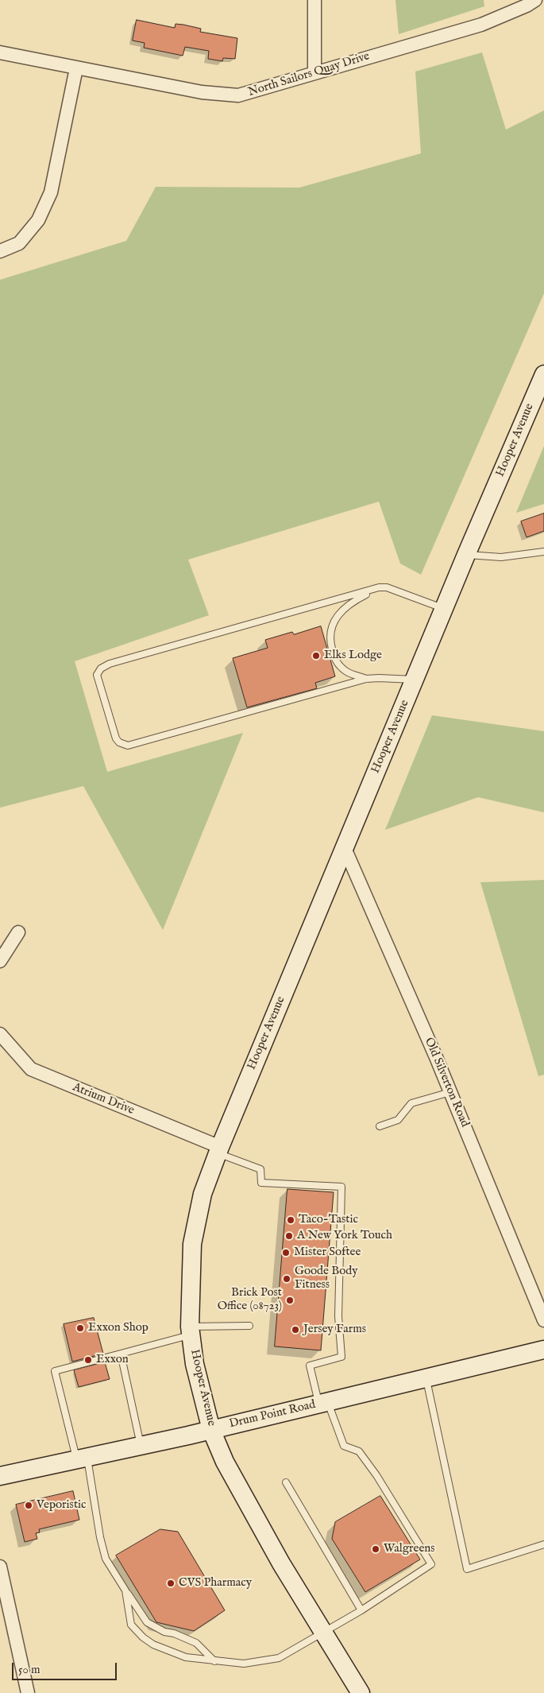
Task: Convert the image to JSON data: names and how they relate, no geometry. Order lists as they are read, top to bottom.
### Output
{
  "streets": {
    "main road": ["Hooper Avenue", "Drum Point Road"],
    "street": ["North Sailors Quay Drive", "Old Silverton Road", "Atrium Drive"]
  },
  "crossings": [
    ["Hooper Avenue", "Old Silverton Road"],
    ["Hooper Avenue", "Atrium Drive"],
    ["Hooper Avenue", "Drum Point Road"]
  ],
  "places": [
    "Elks Lodge",
    "Taco-Tastic",
    "A New York Touch",
    "Mister Softee",
    "Goode Body Fitness",
    "Brick Post Office (08723)",
    "Exxon Shop",
    "Jersey Farms",
    "Exxon",
    "Veporistic",
    "Walgreens",
    "CVS Pharmacy"
  ],
  "scale_bar": "50 m"
}
